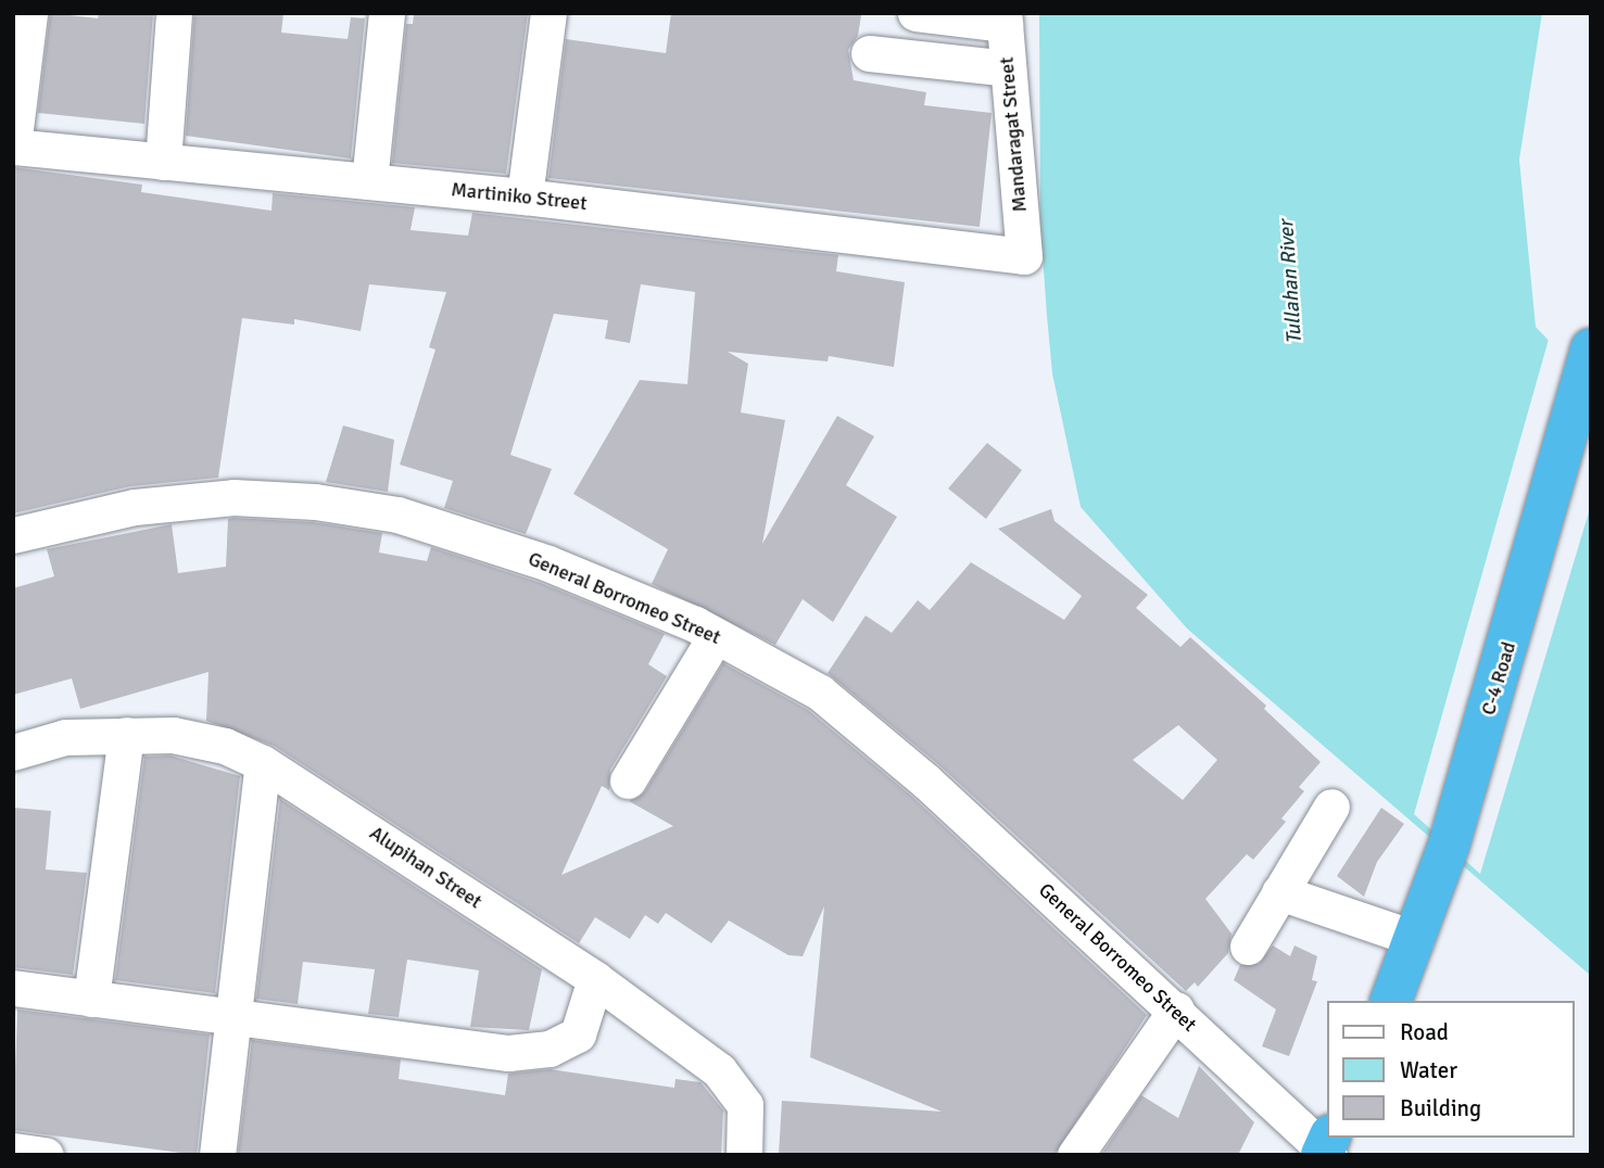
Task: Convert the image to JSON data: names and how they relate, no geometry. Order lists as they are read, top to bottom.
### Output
{
  "streets": {
    "highway": ["C-4 Road"],
    "street": [
      "Mandaragat Street",
      "Martiniko Street",
      "General Borromeo Street",
      "Alupihan Street"
    ]
  },
  "crossings": [
    ["Mandaragat Street", "Martiniko Street"]
  ],
  "water": ["Tullahan River"],
  "legend": ["Road", "Water", "Building"]
}
